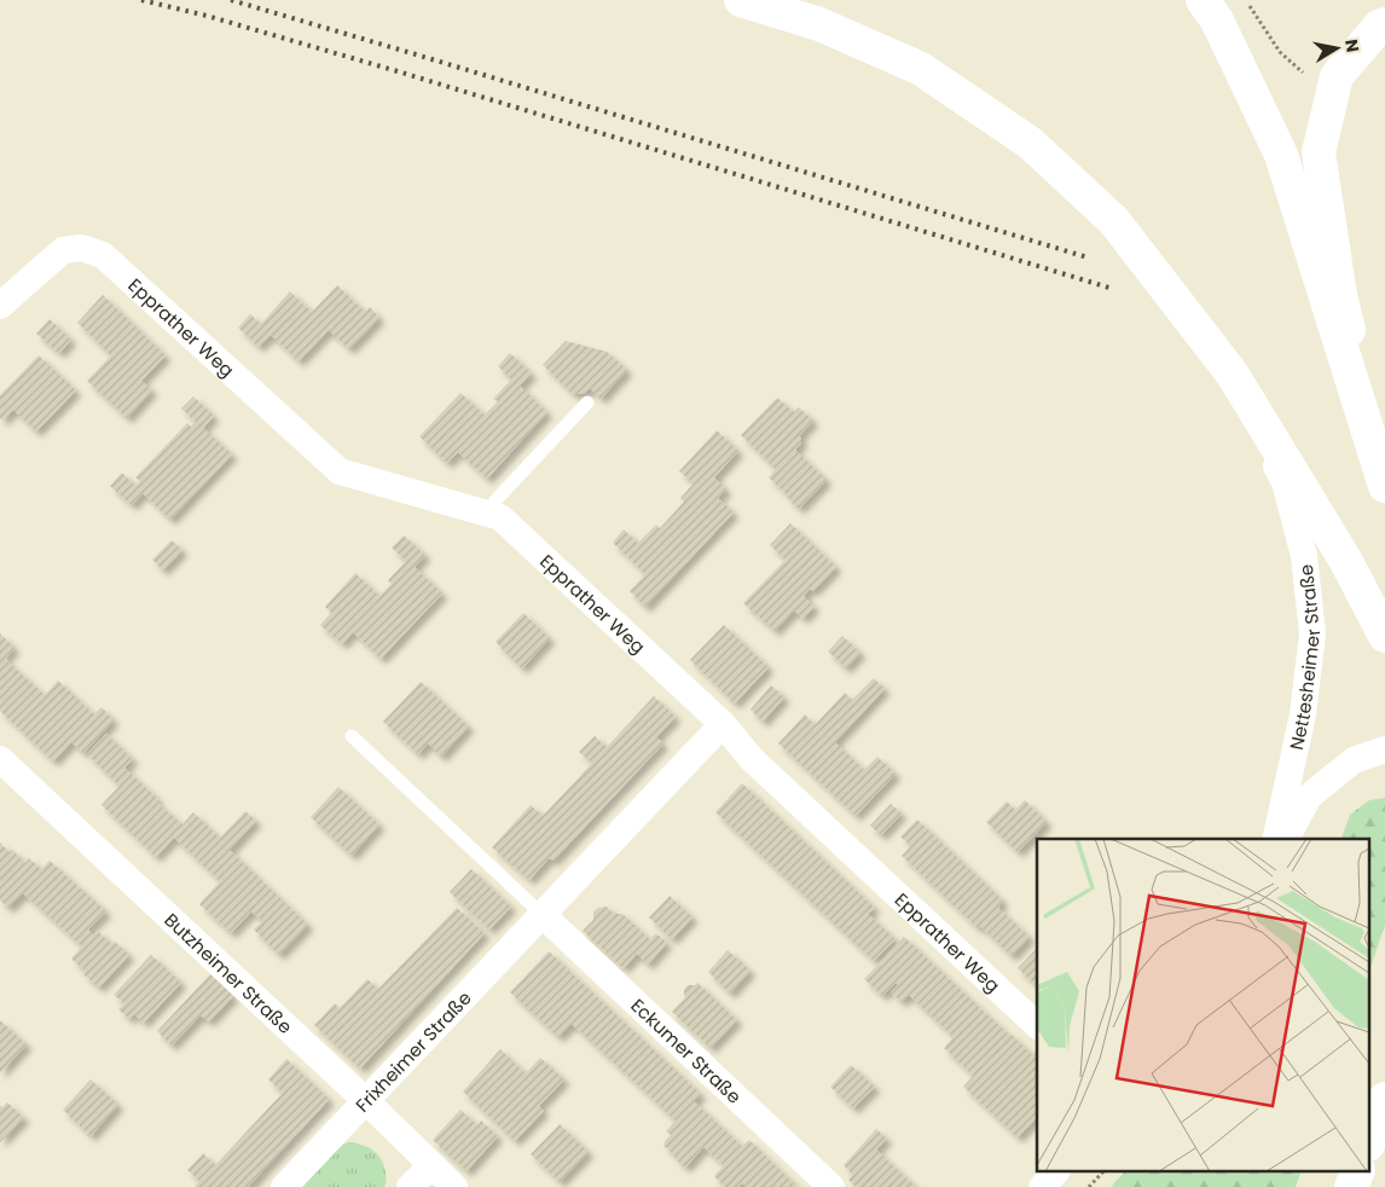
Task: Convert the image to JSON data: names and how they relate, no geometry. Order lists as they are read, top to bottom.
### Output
{
  "streets": {
    "street": [
      "Epprather Weg",
      "Nettesheimer Straße",
      "Butzheimer Straße",
      "Frixheimer Straße",
      "Eckumer Straße"
    ]
  },
  "crossings": [
    ["Epprather Weg", "Frixheimer Straße"],
    ["Butzheimer Straße", "Frixheimer Straße"],
    ["Frixheimer Straße", "Eckumer Straße"]
  ],
  "north": "right"
}
